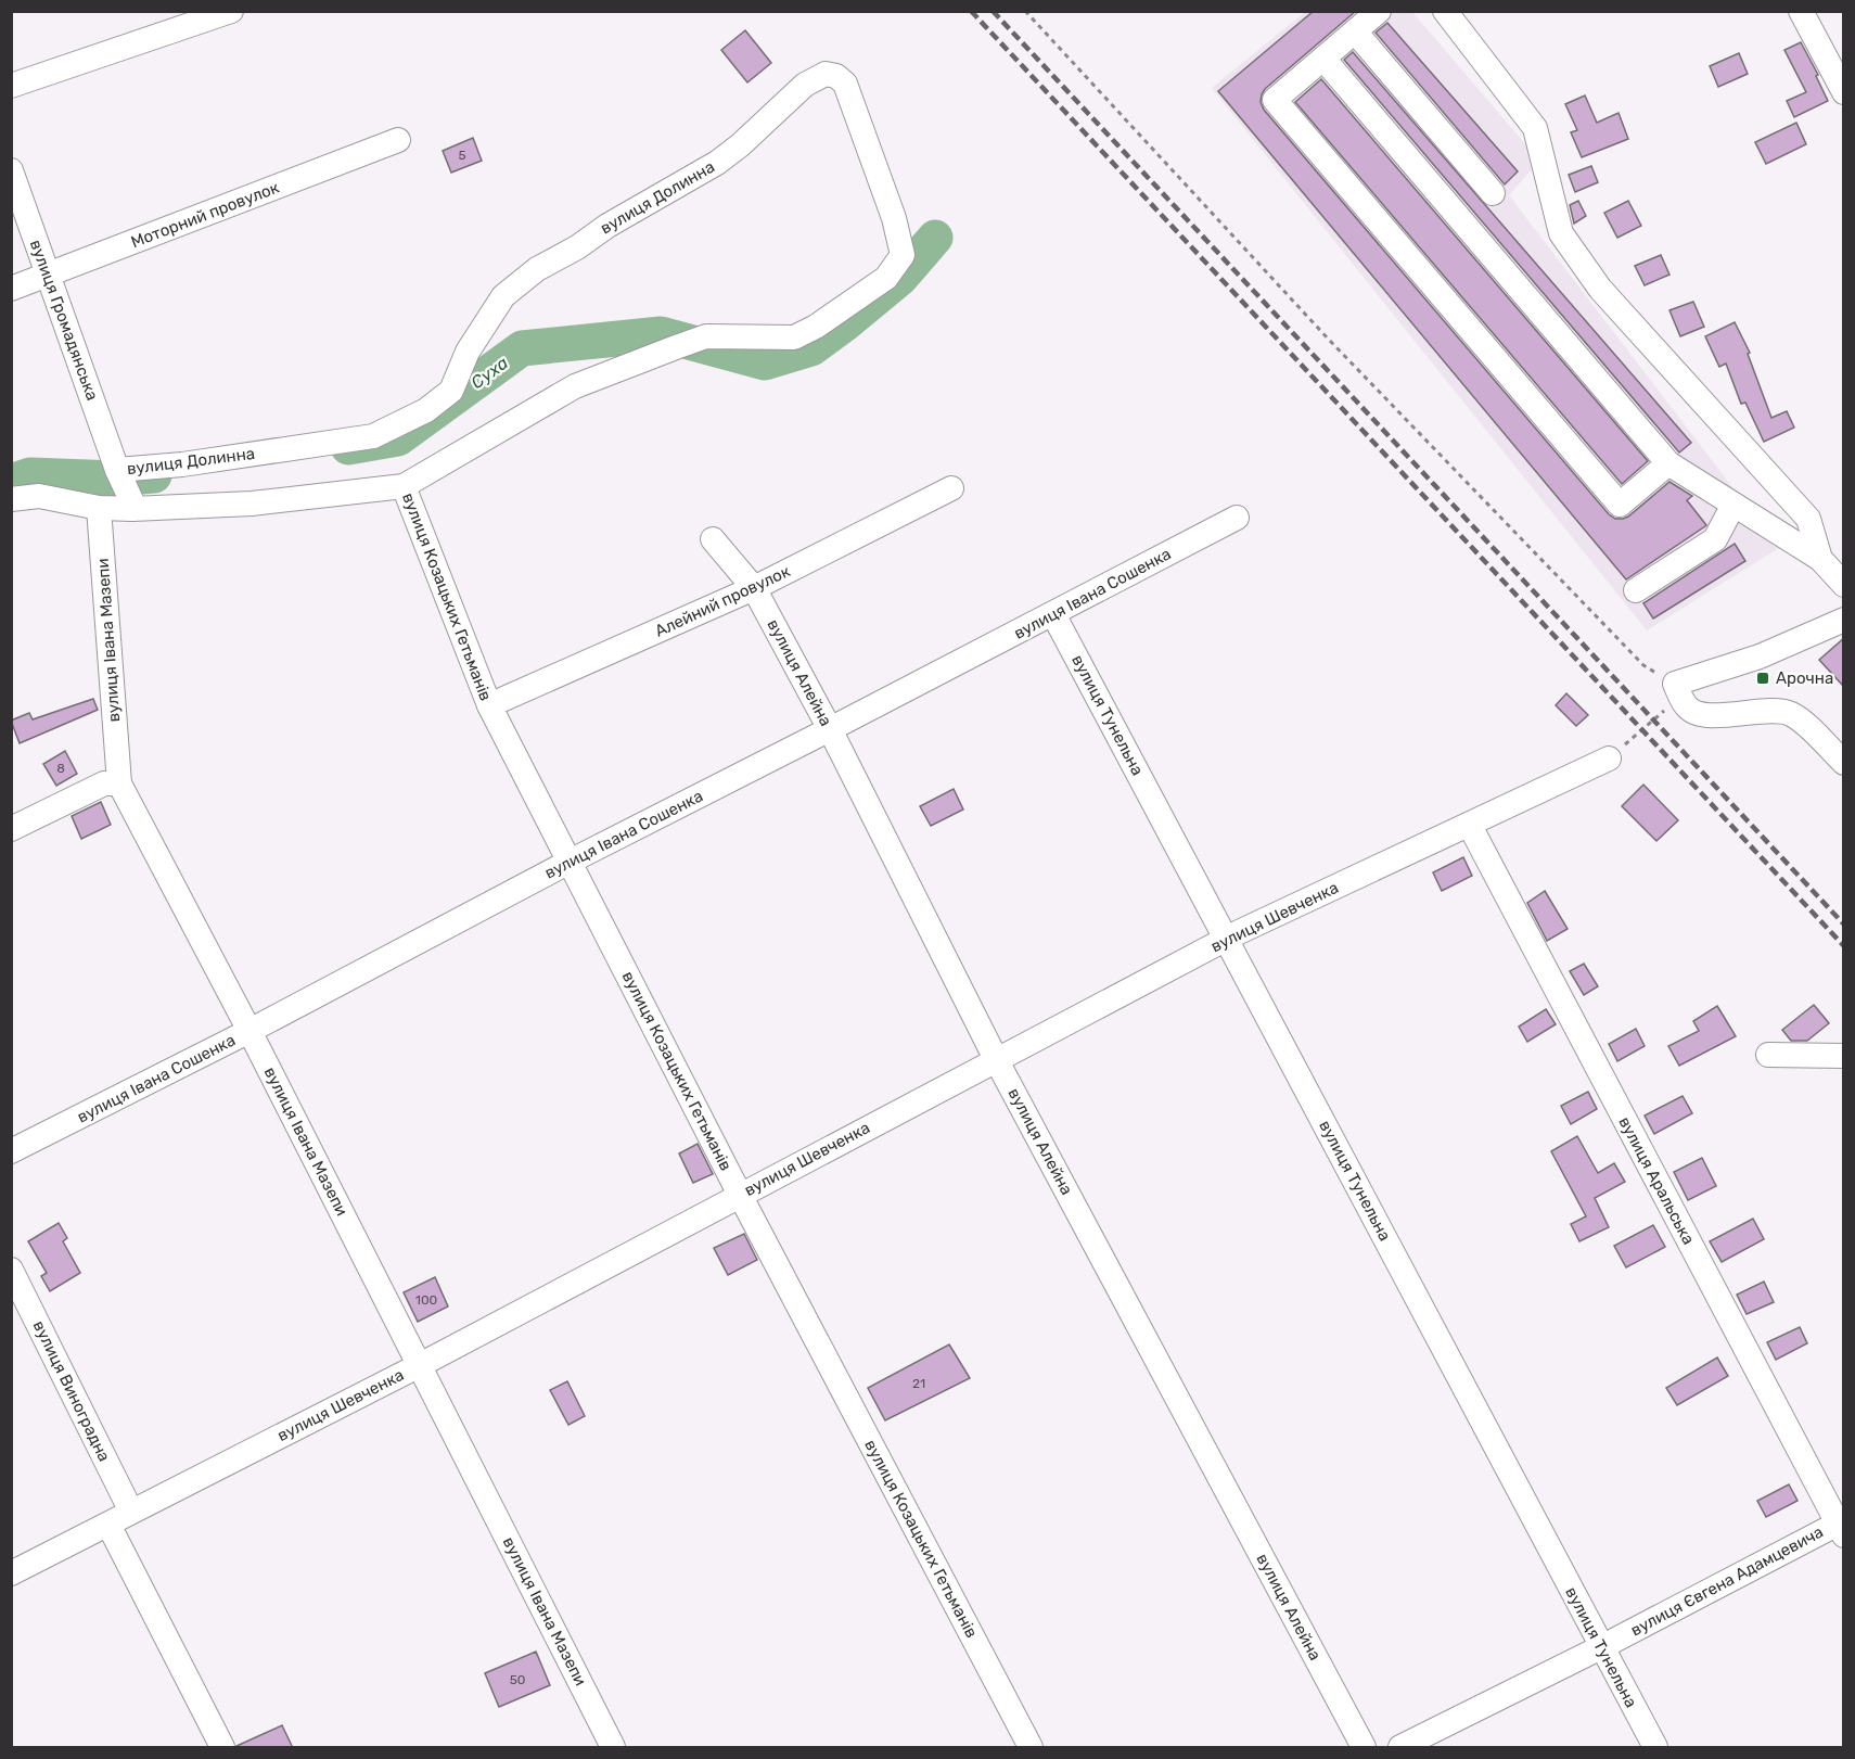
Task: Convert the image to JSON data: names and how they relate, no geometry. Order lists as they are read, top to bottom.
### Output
{
  "streets": {
    "street": [
      "вулиця Долинна",
      "Моторний провулок",
      "вулиця Громадянська",
      "вулиця Івана Сошенка",
      "вулиця Козацьких Гетьманів",
      "Алейний провулок",
      "вулиця Івана Мазепи",
      "вулиця Алейна",
      "вулиця Тунельна",
      "вулиця Шевченка",
      "вулиця Аральська",
      "вулиця Виноградна",
      "вулиця Євгена Адамцевича"
    ]
  },
  "crossings": [
    ["вулиця Долинна", "вулиця Громадянська"],
    ["вулиця Долинна", "вулиця Козацьких Гетьманів"],
    ["Моторний провулок", "вулиця Громадянська"],
    ["вулиця Івана Сошенка", "вулиця Козацьких Гетьманів"],
    ["вулиця Івана Сошенка", "вулиця Івана Мазепи"],
    ["вулиця Івана Сошенка", "вулиця Алейна"],
    ["вулиця Івана Сошенка", "вулиця Тунельна"],
    ["вулиця Козацьких Гетьманів", "Алейний провулок"],
    ["вулиця Козацьких Гетьманів", "вулиця Шевченка"],
    ["Алейний провулок", "вулиця Алейна"],
    ["вулиця Івана Мазепи", "вулиця Шевченка"],
    ["вулиця Алейна", "вулиця Шевченка"],
    ["вулиця Тунельна", "вулиця Шевченка"],
    ["вулиця Тунельна", "вулиця Євгена Адамцевича"],
    ["вулиця Шевченка", "вулиця Аральська"],
    ["вулиця Шевченка", "вулиця Виноградна"],
    ["вулиця Аральська", "вулиця Євгена Адамцевича"]
  ],
  "water": ["Суха"],
  "places": {
    "transit": ["Арочна"]
  },
  "house_numbers": [
    "5",
    "8",
    "100",
    "21",
    "50"
  ]
}
